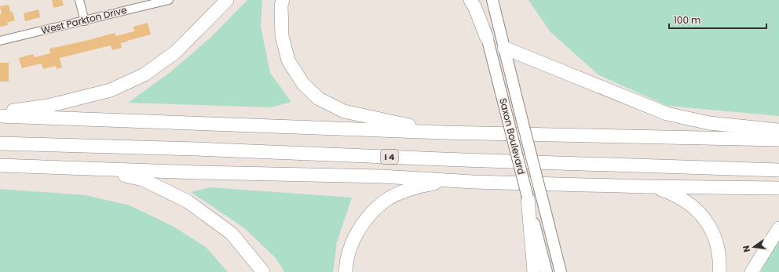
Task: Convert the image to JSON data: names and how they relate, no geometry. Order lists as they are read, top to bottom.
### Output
{
  "streets": {
    "highway": ["I 4"],
    "main road": ["Saxon Boulevard"],
    "street": ["West Parkton Drive"]
  },
  "scale_bar": "100 m",
  "north": "left"
}
